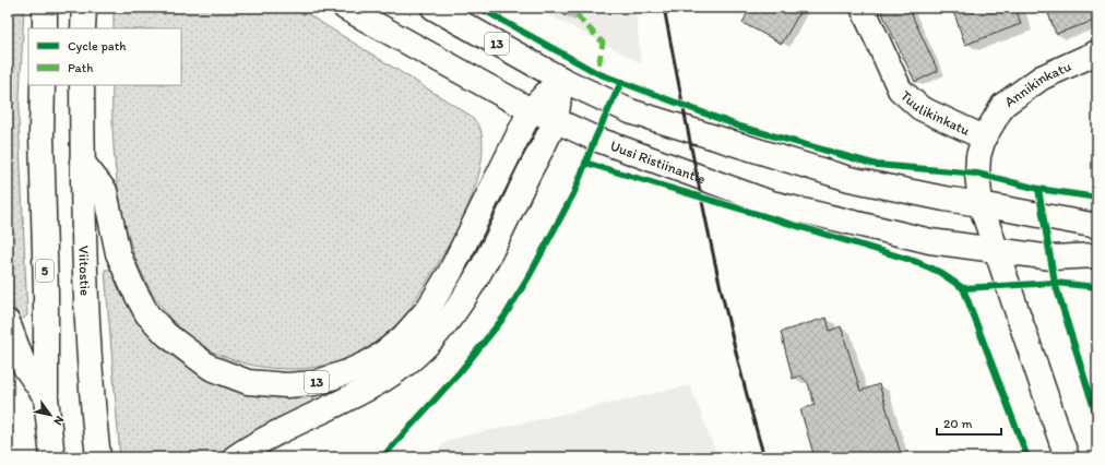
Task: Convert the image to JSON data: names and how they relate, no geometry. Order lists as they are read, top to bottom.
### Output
{
  "streets": {
    "main road": [
      "13",
      "Annikinkatu",
      "Tuulikinkatu",
      "Uusi Ristiinantie",
      "5",
      "Viitostie"
    ]
  },
  "crossings": [
    ["13", "Uusi Ristiinantie"],
    ["13", "Viitostie"],
    ["Annikinkatu", "Tuulikinkatu"],
    ["Annikinkatu", "Uusi Ristiinantie"]
  ],
  "legend": ["Cycle path", "Path"],
  "scale_bar": "20 m",
  "north": "bottom right"
}
